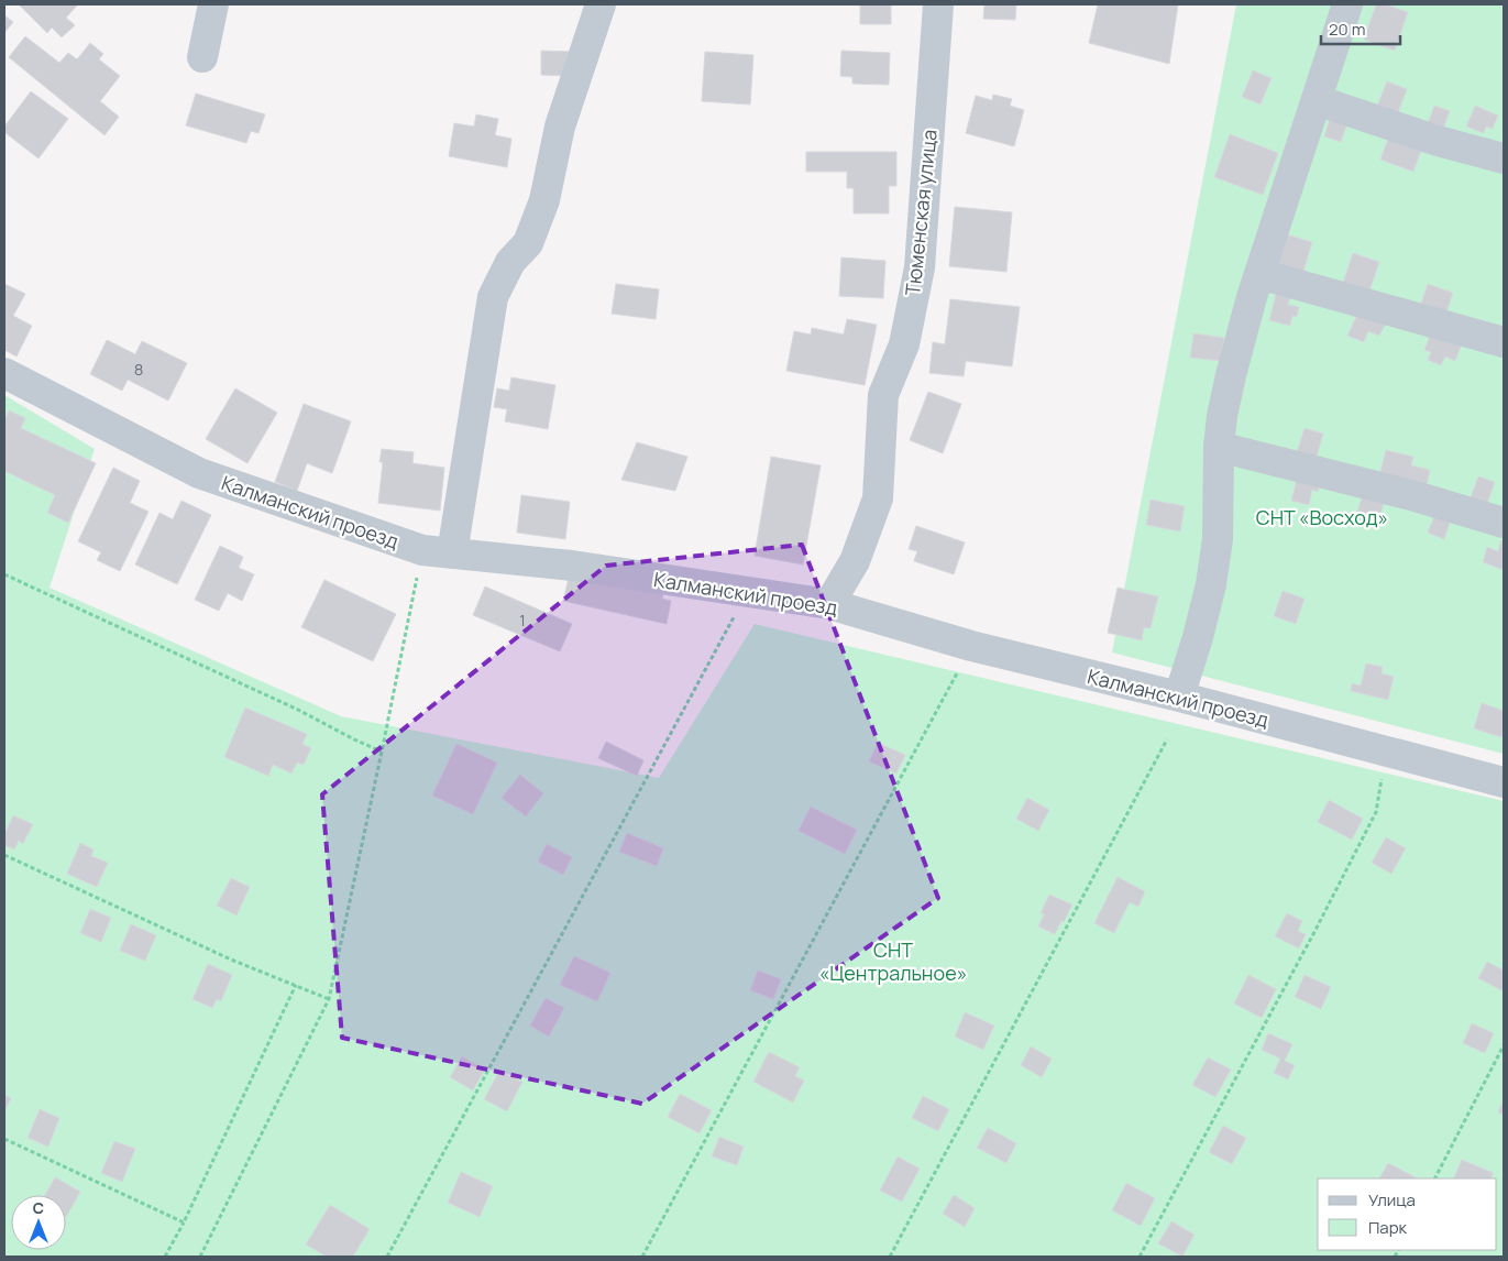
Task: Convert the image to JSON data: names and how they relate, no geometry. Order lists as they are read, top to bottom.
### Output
{
  "streets": {
    "street": ["Тюменская улица", "Калманский проезд"]
  },
  "crossings": [
    ["Тюменская улица", "Калманский проезд"]
  ],
  "parks": ["СНТ «Восход»", "СНТ «Центральное»"],
  "house_numbers": ["8", "1"],
  "legend": ["Улица", "Парк"],
  "scale_bar": "20 m",
  "north": "top"
}
